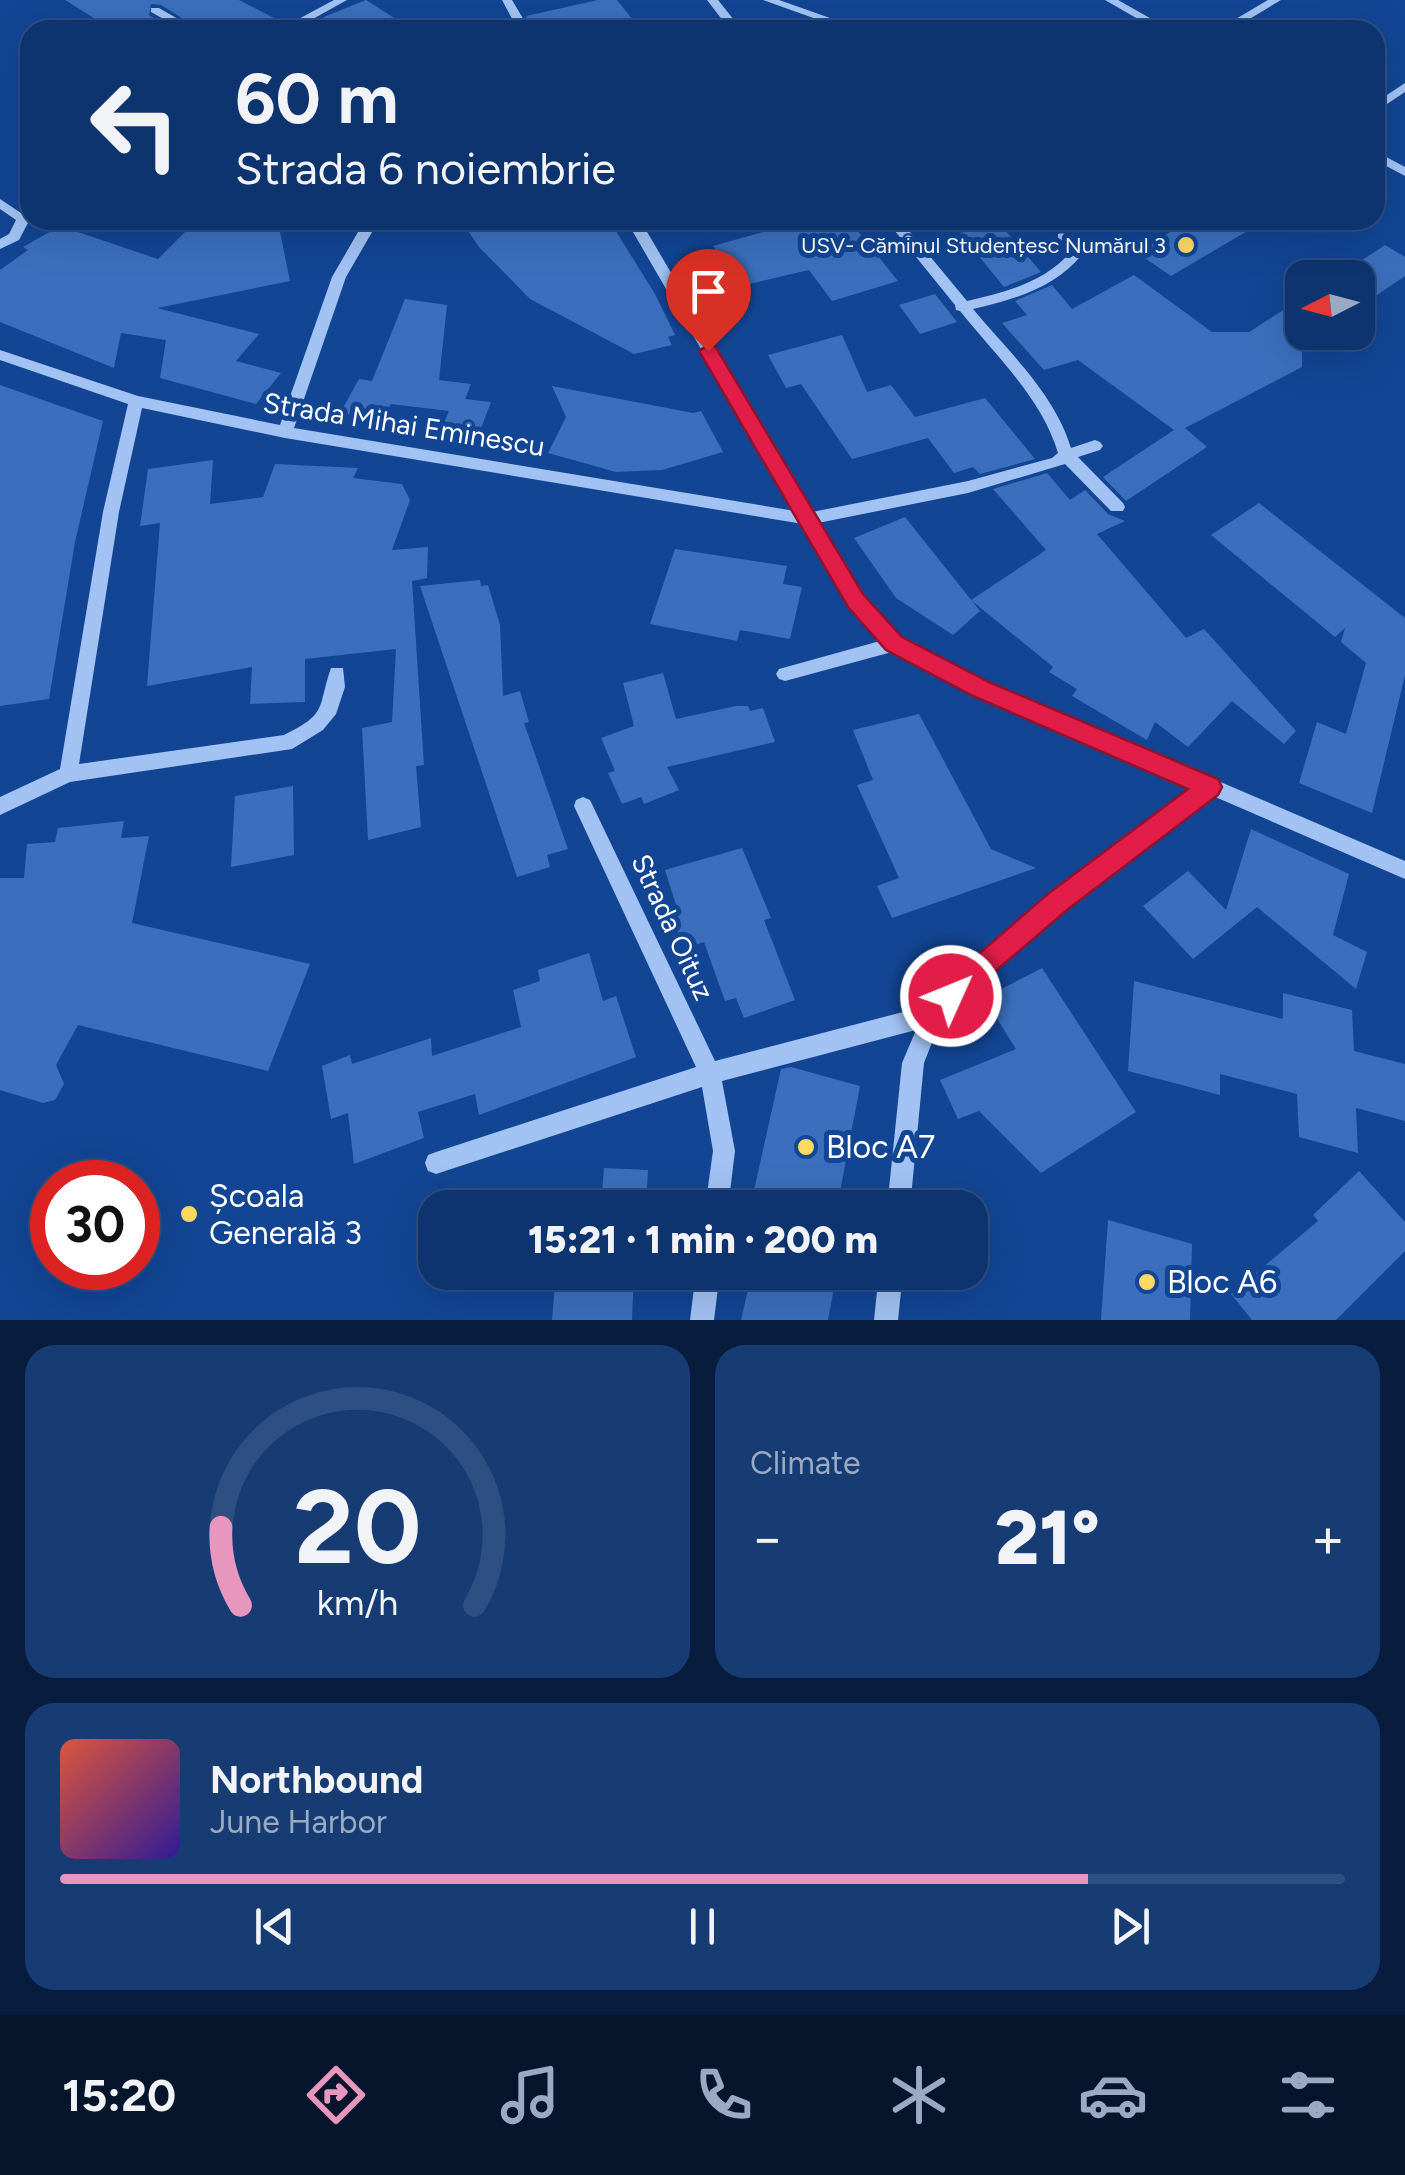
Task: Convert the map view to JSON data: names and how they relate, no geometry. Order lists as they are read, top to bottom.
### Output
{
  "streets": {
    "street": ["Strada Mihai Eminescu", "Strada Oituz"]
  },
  "places": [
    "USV- Căminul Studențesc Numărul 3",
    "Bloc A7",
    "Școala Generală 3",
    "Bloc A6"
  ],
  "north": "left",
  "page": {
    "turn": ["60 m", "Strada 6 noiembrie"],
    "limit": "30",
    "trip": "15:21 · 1 min · 200 m",
    "tile": "Climate",
    "heat": ["−", "21°", "+"],
    "song": ["Northbound", "June Harbor"],
    "tabs": "15:20",
    "gauge": ["20", "km/h"]
  }
}
